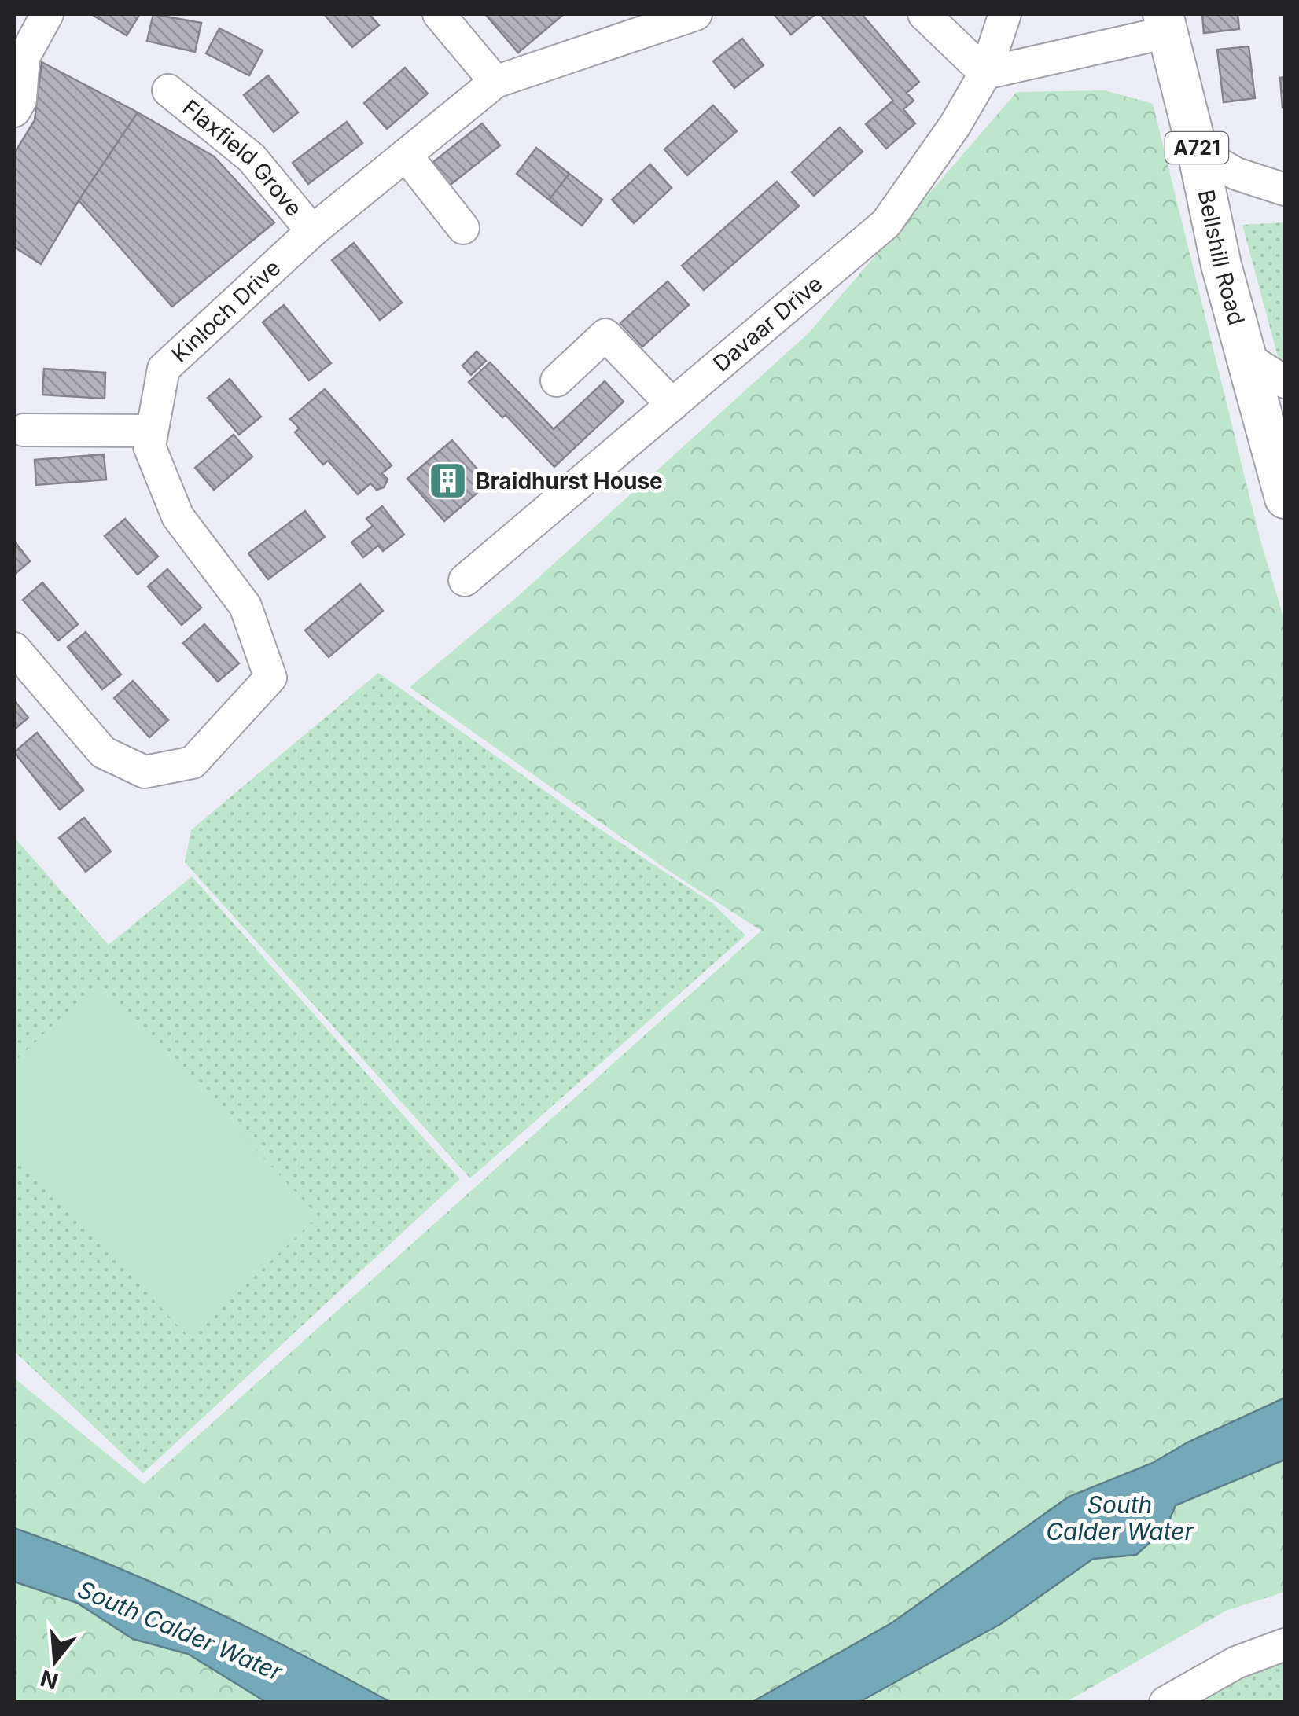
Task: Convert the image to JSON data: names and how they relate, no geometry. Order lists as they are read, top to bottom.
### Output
{
  "streets": {
    "main road": ["A721", "Bellshill Road"],
    "street": ["Flaxfield Grove", "Kinloch Drive", "Davaar Drive"]
  },
  "crossings": [
    ["Flaxfield Grove", "Kinloch Drive"]
  ],
  "water": ["South Calder Water"],
  "places": {
    "building": ["Braidhurst House"]
  },
  "north": "bottom"
}
